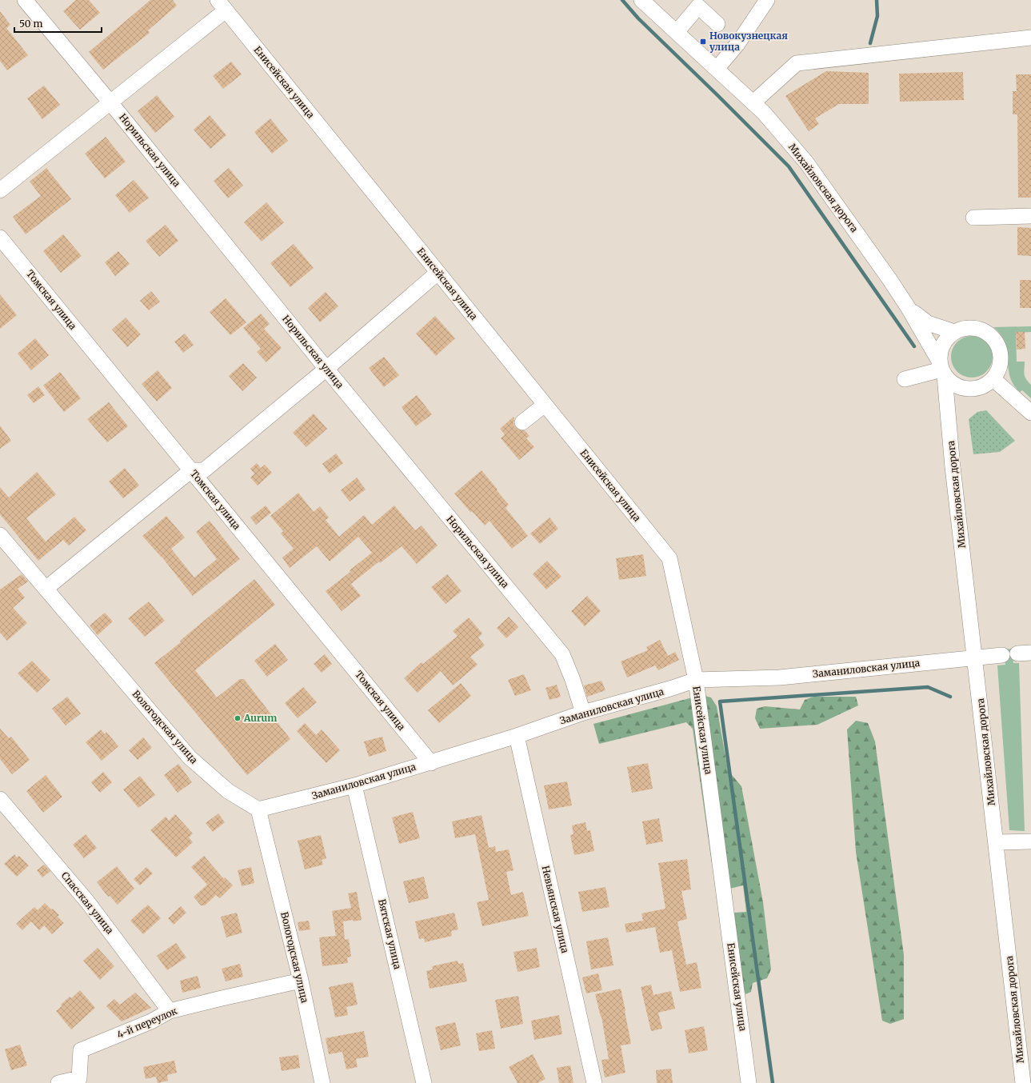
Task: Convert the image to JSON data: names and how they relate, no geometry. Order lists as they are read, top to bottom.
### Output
{
  "streets": {
    "street": [
      "Енисейская улица",
      "Норильская улица",
      "Михайловская дорога",
      "Томская улица",
      "Заманиловская улица",
      "Вологодская улица",
      "Спасская улица",
      "Невьянская улица",
      "Вятская улица",
      "4-й переулок"
    ]
  },
  "crossings": [
    ["Енисейская улица", "Заманиловская улица"],
    ["Норильская улица", "Заманиловская улица"],
    ["Михайловская дорога", "Заманиловская улица"],
    ["Томская улица", "Заманиловская улица"],
    ["Заманиловская улица", "Вологодская улица"],
    ["Заманиловская улица", "Невьянская улица"],
    ["Заманиловская улица", "Вятская улица"],
    ["Вологодская улица", "4-й переулок"],
    ["Спасская улица", "4-й переулок"]
  ],
  "places": {
    "transit": ["Новокузнецкая улица"],
    "other": ["Aurum"]
  },
  "scale_bar": "50 m"
}
